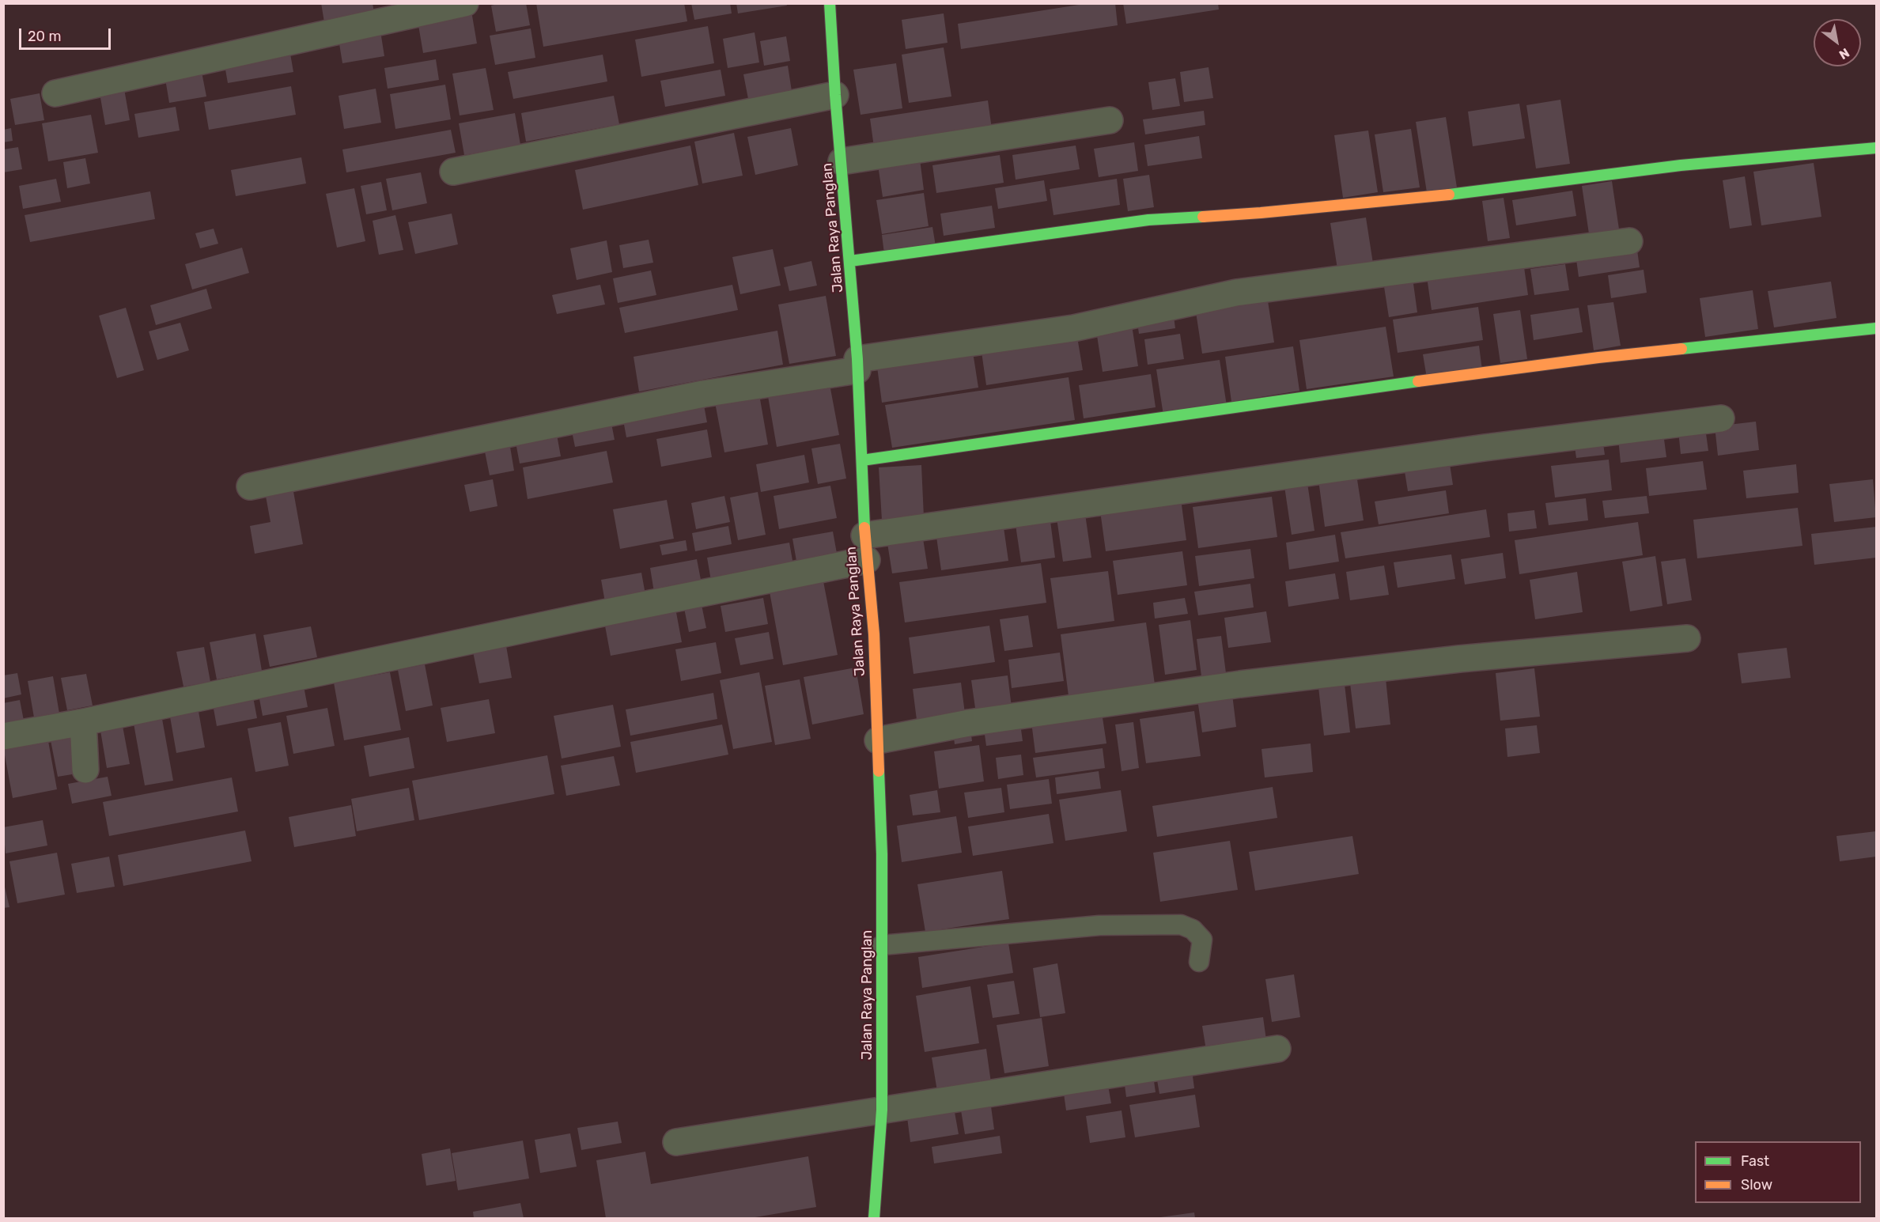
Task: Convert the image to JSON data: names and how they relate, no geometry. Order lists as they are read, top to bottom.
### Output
{
  "streets": {
    "street": ["Jalan Raya Panglan"]
  },
  "legend": ["Fast", "Slow"],
  "scale_bar": "20 m",
  "north": "bottom right"
}
